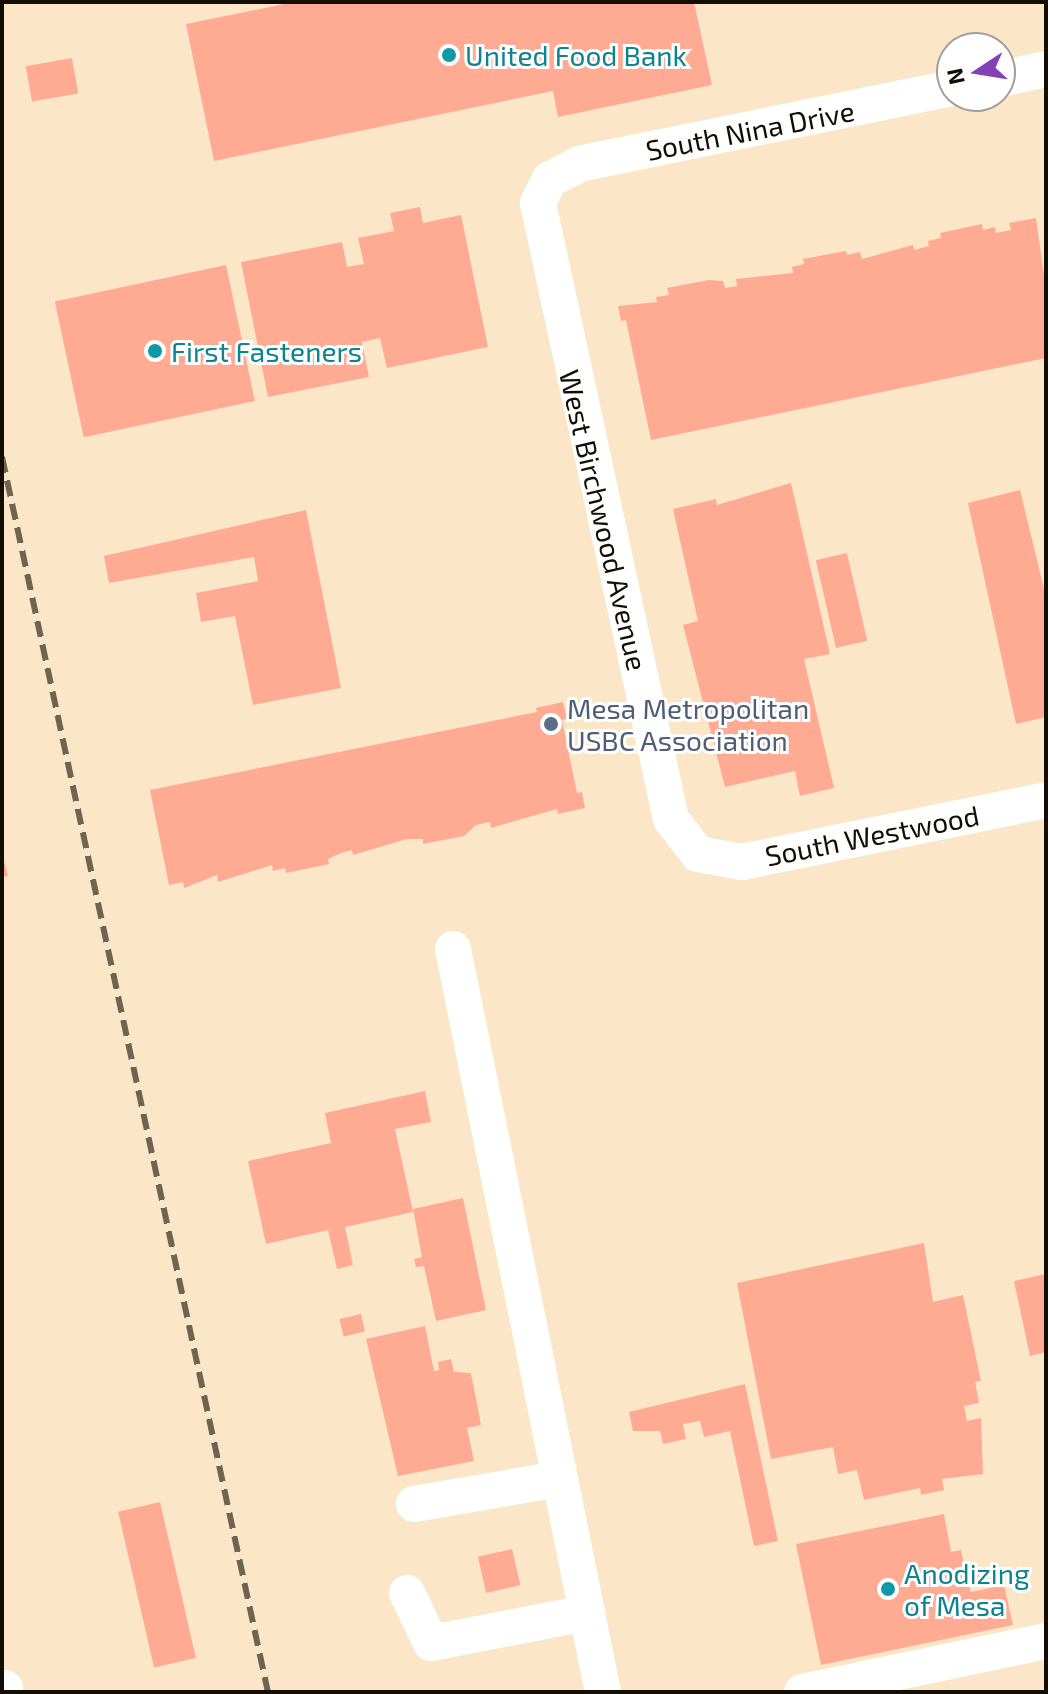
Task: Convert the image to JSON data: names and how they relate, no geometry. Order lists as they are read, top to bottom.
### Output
{
  "streets": {
    "street": ["South Nina Drive", "West Birchwood Avenue", "South Westwood"]
  },
  "crossings": [
    ["South Nina Drive", "West Birchwood Avenue"],
    ["West Birchwood Avenue", "South Westwood"]
  ],
  "places": [
    "United Food Bank",
    "First Fasteners",
    "Mesa Metropolitan USBC Association",
    "Anodizing of Mesa"
  ],
  "north": "left"
}
